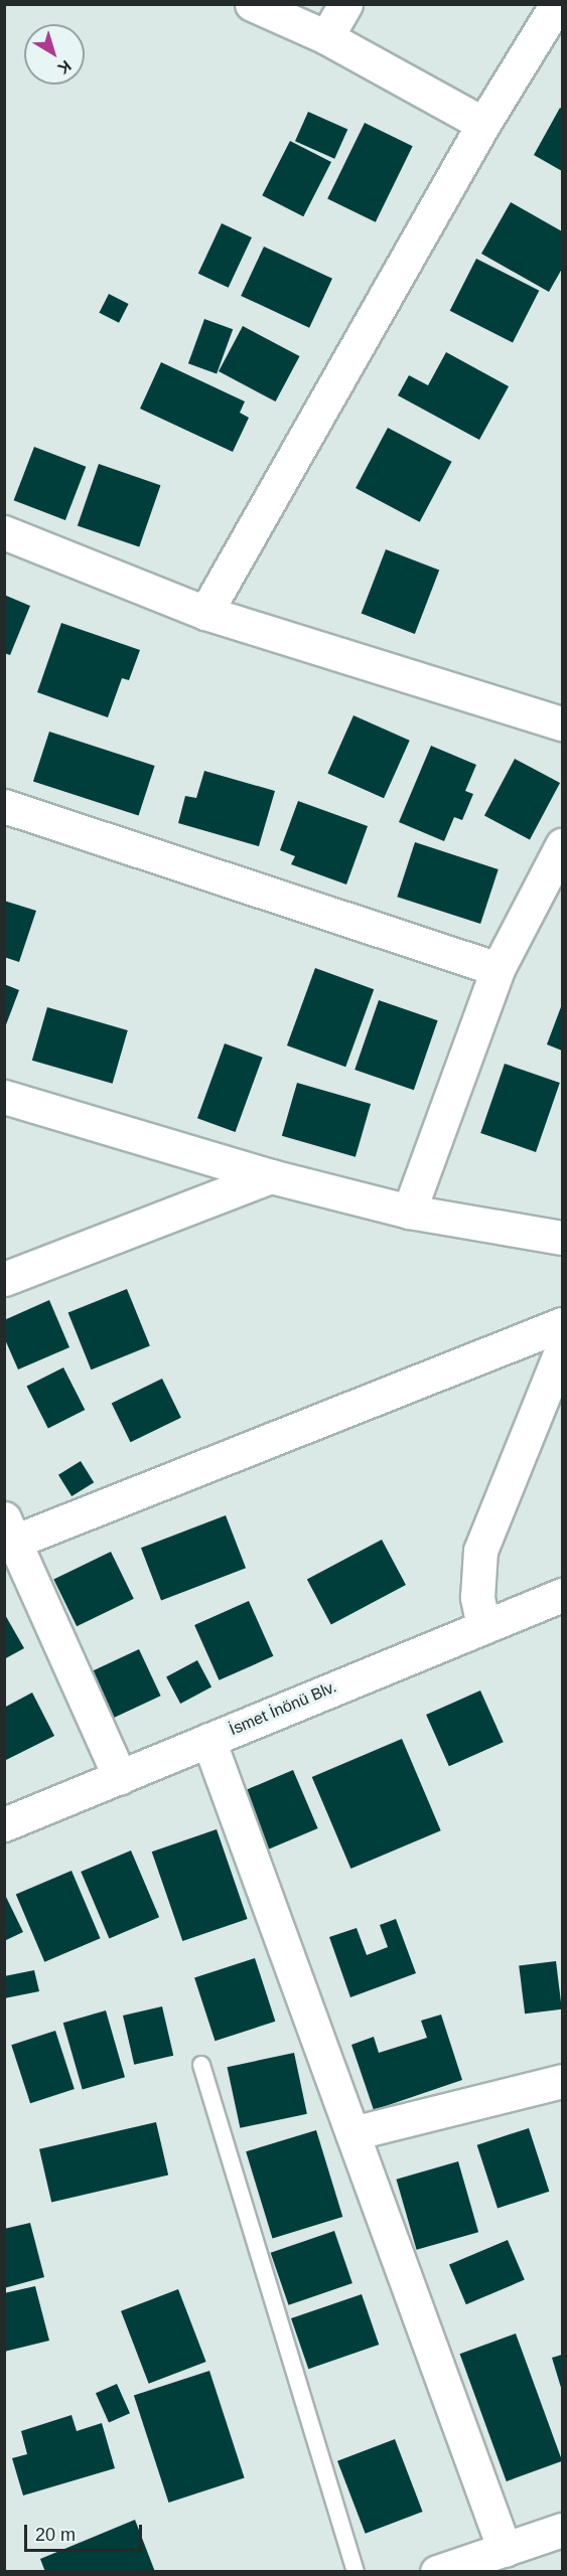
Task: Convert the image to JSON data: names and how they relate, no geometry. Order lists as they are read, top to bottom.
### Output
{
  "streets": {
    "street": ["İsmet İnönü Blv."]
  },
  "scale_bar": "20 m",
  "north": "bottom right"
}
